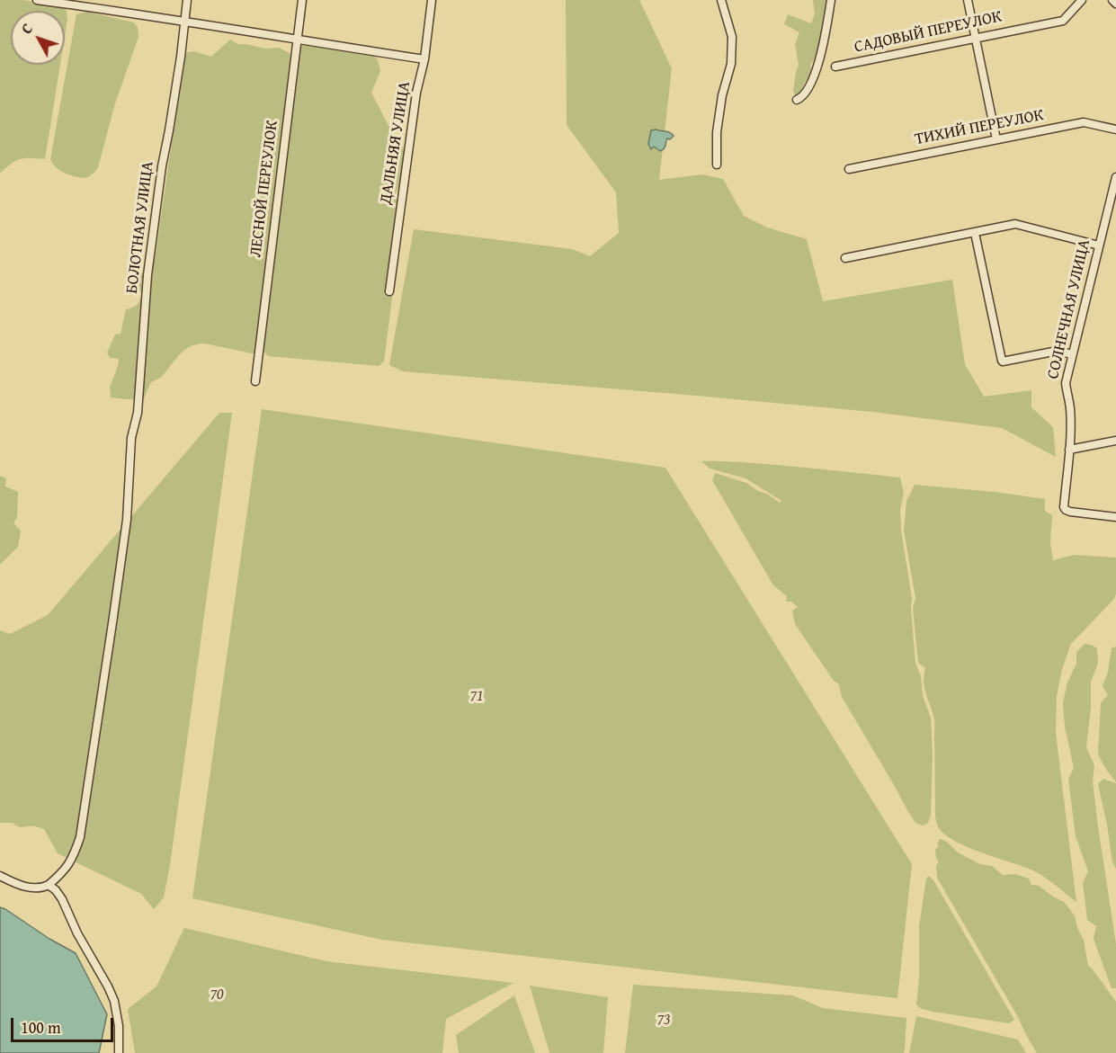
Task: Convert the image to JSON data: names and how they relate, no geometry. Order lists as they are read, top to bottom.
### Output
{
  "streets": {
    "street": [
      "САДОВЫЙ ПЕРЕУЛОК",
      "ТИХИЙ ПЕРЕУЛОК",
      "ДАЛЬНЯЯ УЛИЦА",
      "ЛЕСНОЙ ПЕРЕУЛОК",
      "БОЛОТНАЯ УЛИЦА",
      "СОЛНЕЧНАЯ УЛИЦА"
    ]
  },
  "parks": ["71", "70", "73"],
  "scale_bar": "100 m",
  "north": "top left"
}
